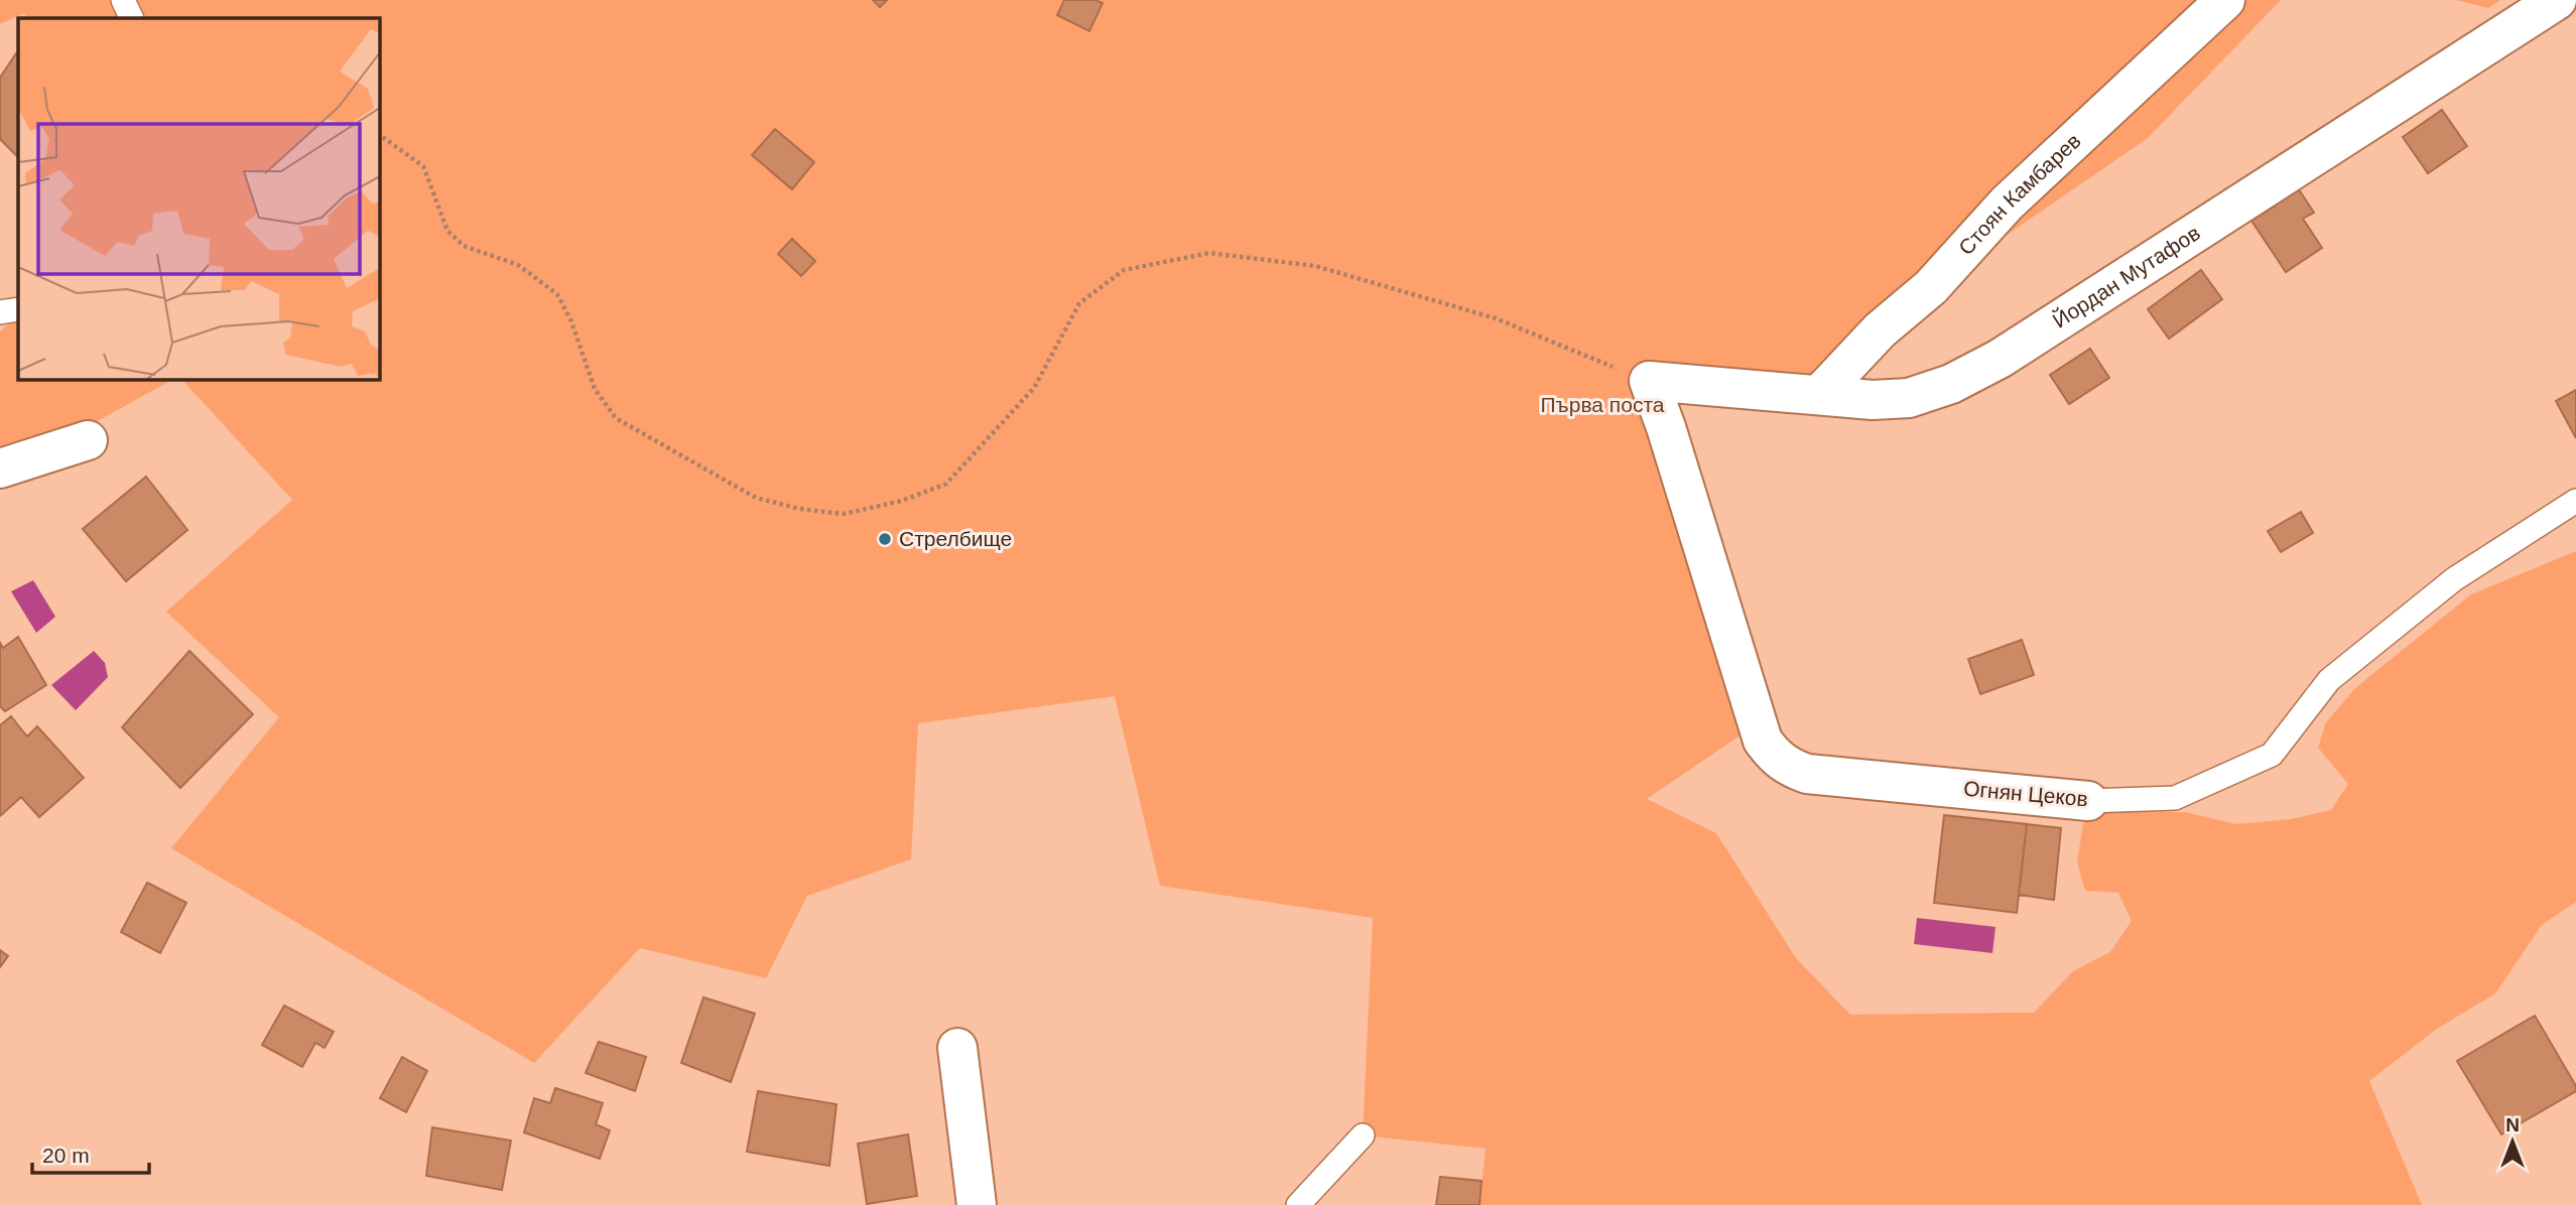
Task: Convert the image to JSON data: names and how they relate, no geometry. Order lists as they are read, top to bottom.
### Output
{
  "streets": {
    "street": ["Стоян Камбарев", "Йордан Мутафов", "Огнян Цеков"]
  },
  "crossings": [
    ["Стоян Камбарев", "Йордан Мутафов"],
    ["Йордан Мутафов", "Огнян Цеков"]
  ],
  "parks": ["Първа поста"],
  "places": ["Стрелбище"],
  "scale_bar": "20 m",
  "north": "top"
}
